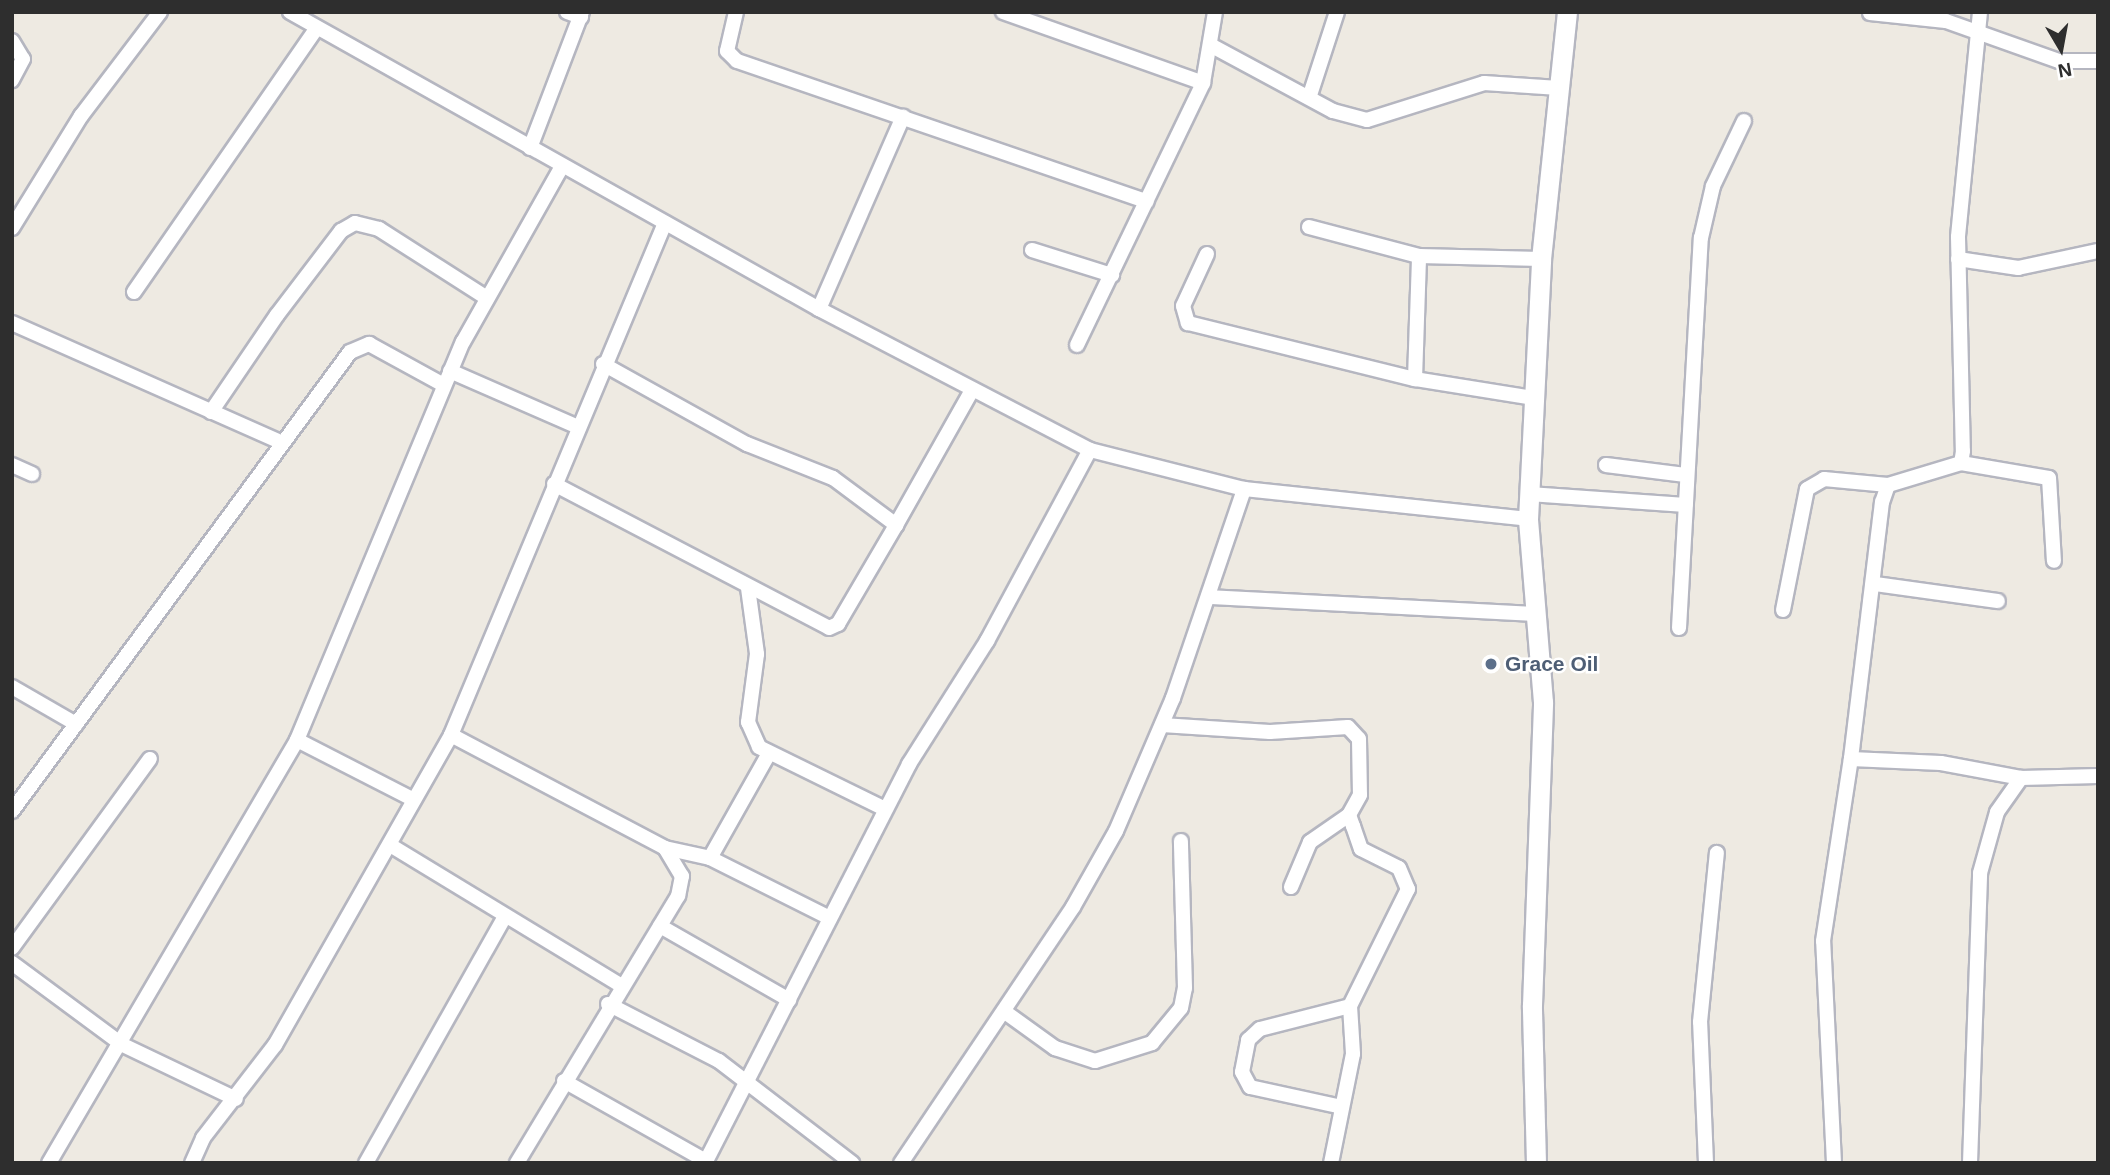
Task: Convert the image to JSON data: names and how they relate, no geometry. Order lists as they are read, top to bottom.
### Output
{
  "places": ["Grace Oil"],
  "north": "bottom"
}
